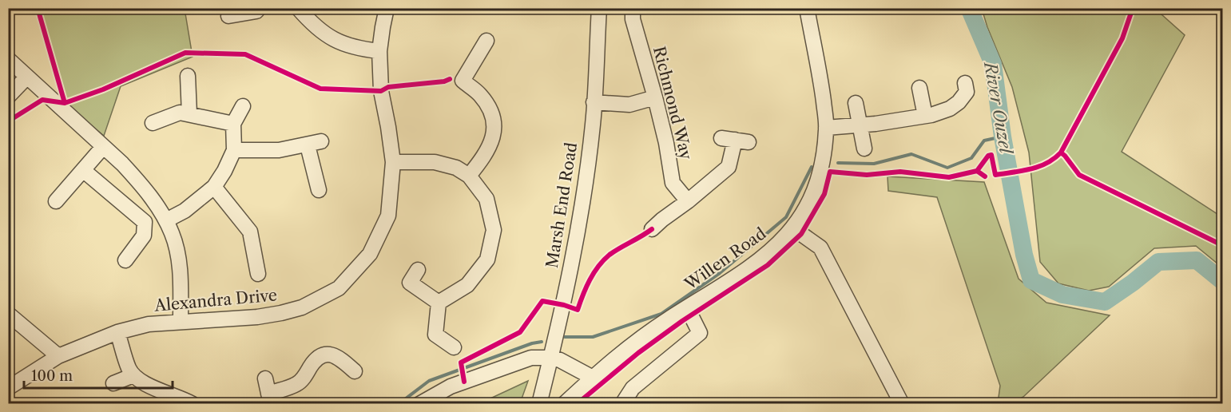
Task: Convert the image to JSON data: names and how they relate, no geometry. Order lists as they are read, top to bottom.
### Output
{
  "streets": {
    "street": [
      "Richmond Way",
      "Marsh End Road",
      "Willen Road",
      "Alexandra Drive"
    ]
  },
  "water": ["River Ouzel"],
  "scale_bar": "100 m"
}
